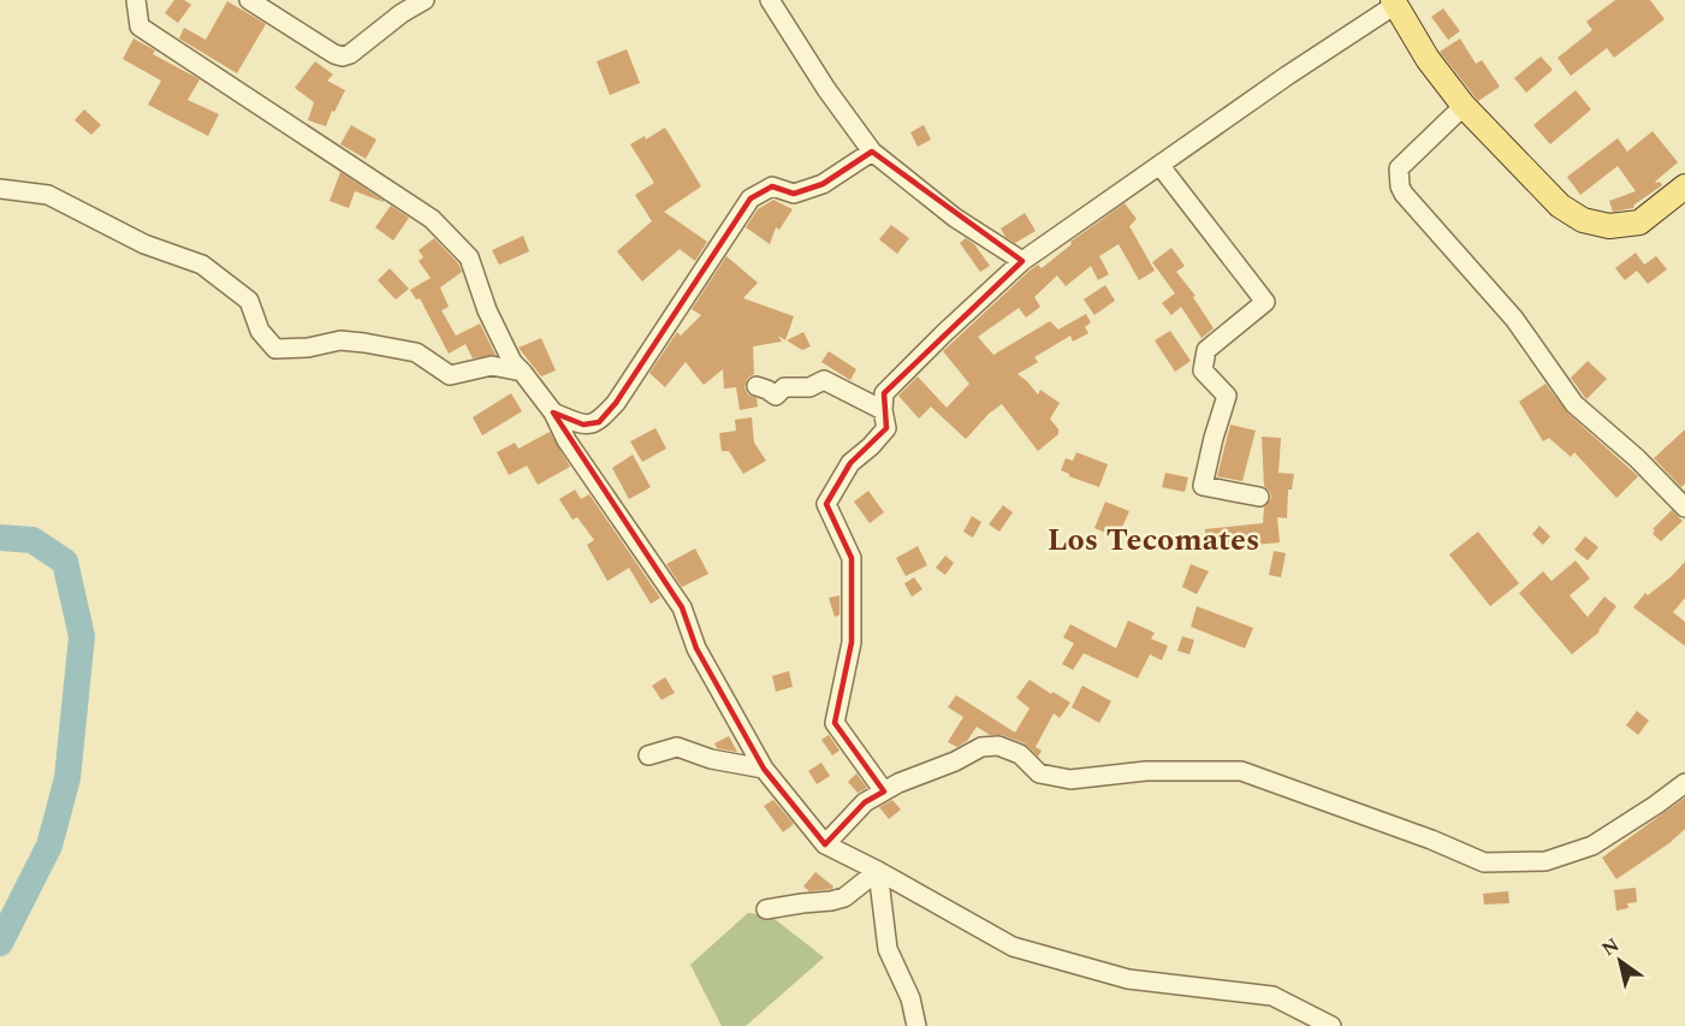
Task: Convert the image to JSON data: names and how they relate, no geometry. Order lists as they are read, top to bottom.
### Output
{
  "districts": ["Los Tecomates"],
  "north": "top left"
}
